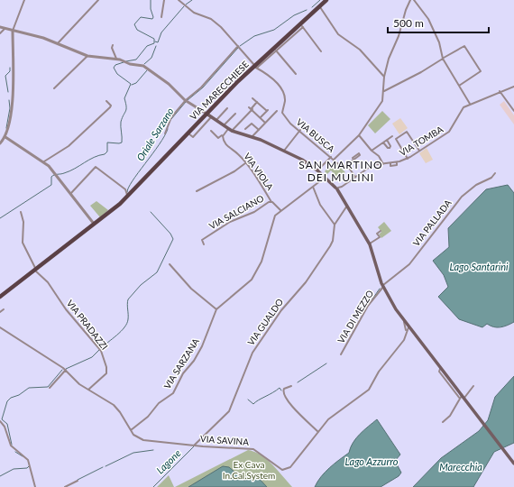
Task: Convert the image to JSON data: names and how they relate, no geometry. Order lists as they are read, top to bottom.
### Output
{
  "streets": {
    "main road": ["VIA MARECCHIESE"],
    "street": [
      "VIA BUSCA",
      "VIA TOMBA",
      "VIA VIOLA",
      "VIA SALCIANO",
      "VIA PALLADA",
      "VIA DI MEZZO",
      "VIA GUALDO",
      "VIA PRADAZZI",
      "VIA SARZANA",
      "VIA SAVINA"
    ]
  },
  "crossings": [
    ["VIA MARECCHIESE", "VIA BUSCA"],
    ["VIA MARECCHIESE", "VIA PRADAZZI"],
    ["VIA VIOLA", "VIA SALCIANO"],
    ["VIA SALCIANO", "VIA SARZANA"],
    ["VIA PALLADA", "VIA DI MEZZO"],
    ["VIA GUALDO", "VIA SAVINA"],
    ["VIA PRADAZZI", "VIA SAVINA"],
    ["VIA SARZANA", "VIA SAVINA"]
  ],
  "districts": ["SAN MARTINO DEI MULINI"],
  "water": [
    "Oriale Sarzano",
    "Lago Santarini",
    "Lagone",
    "Lago Azzurro",
    "Marecchia"
  ],
  "parks": ["Ex Cava In.Cal.System"],
  "scale_bar": "500 m"
}
